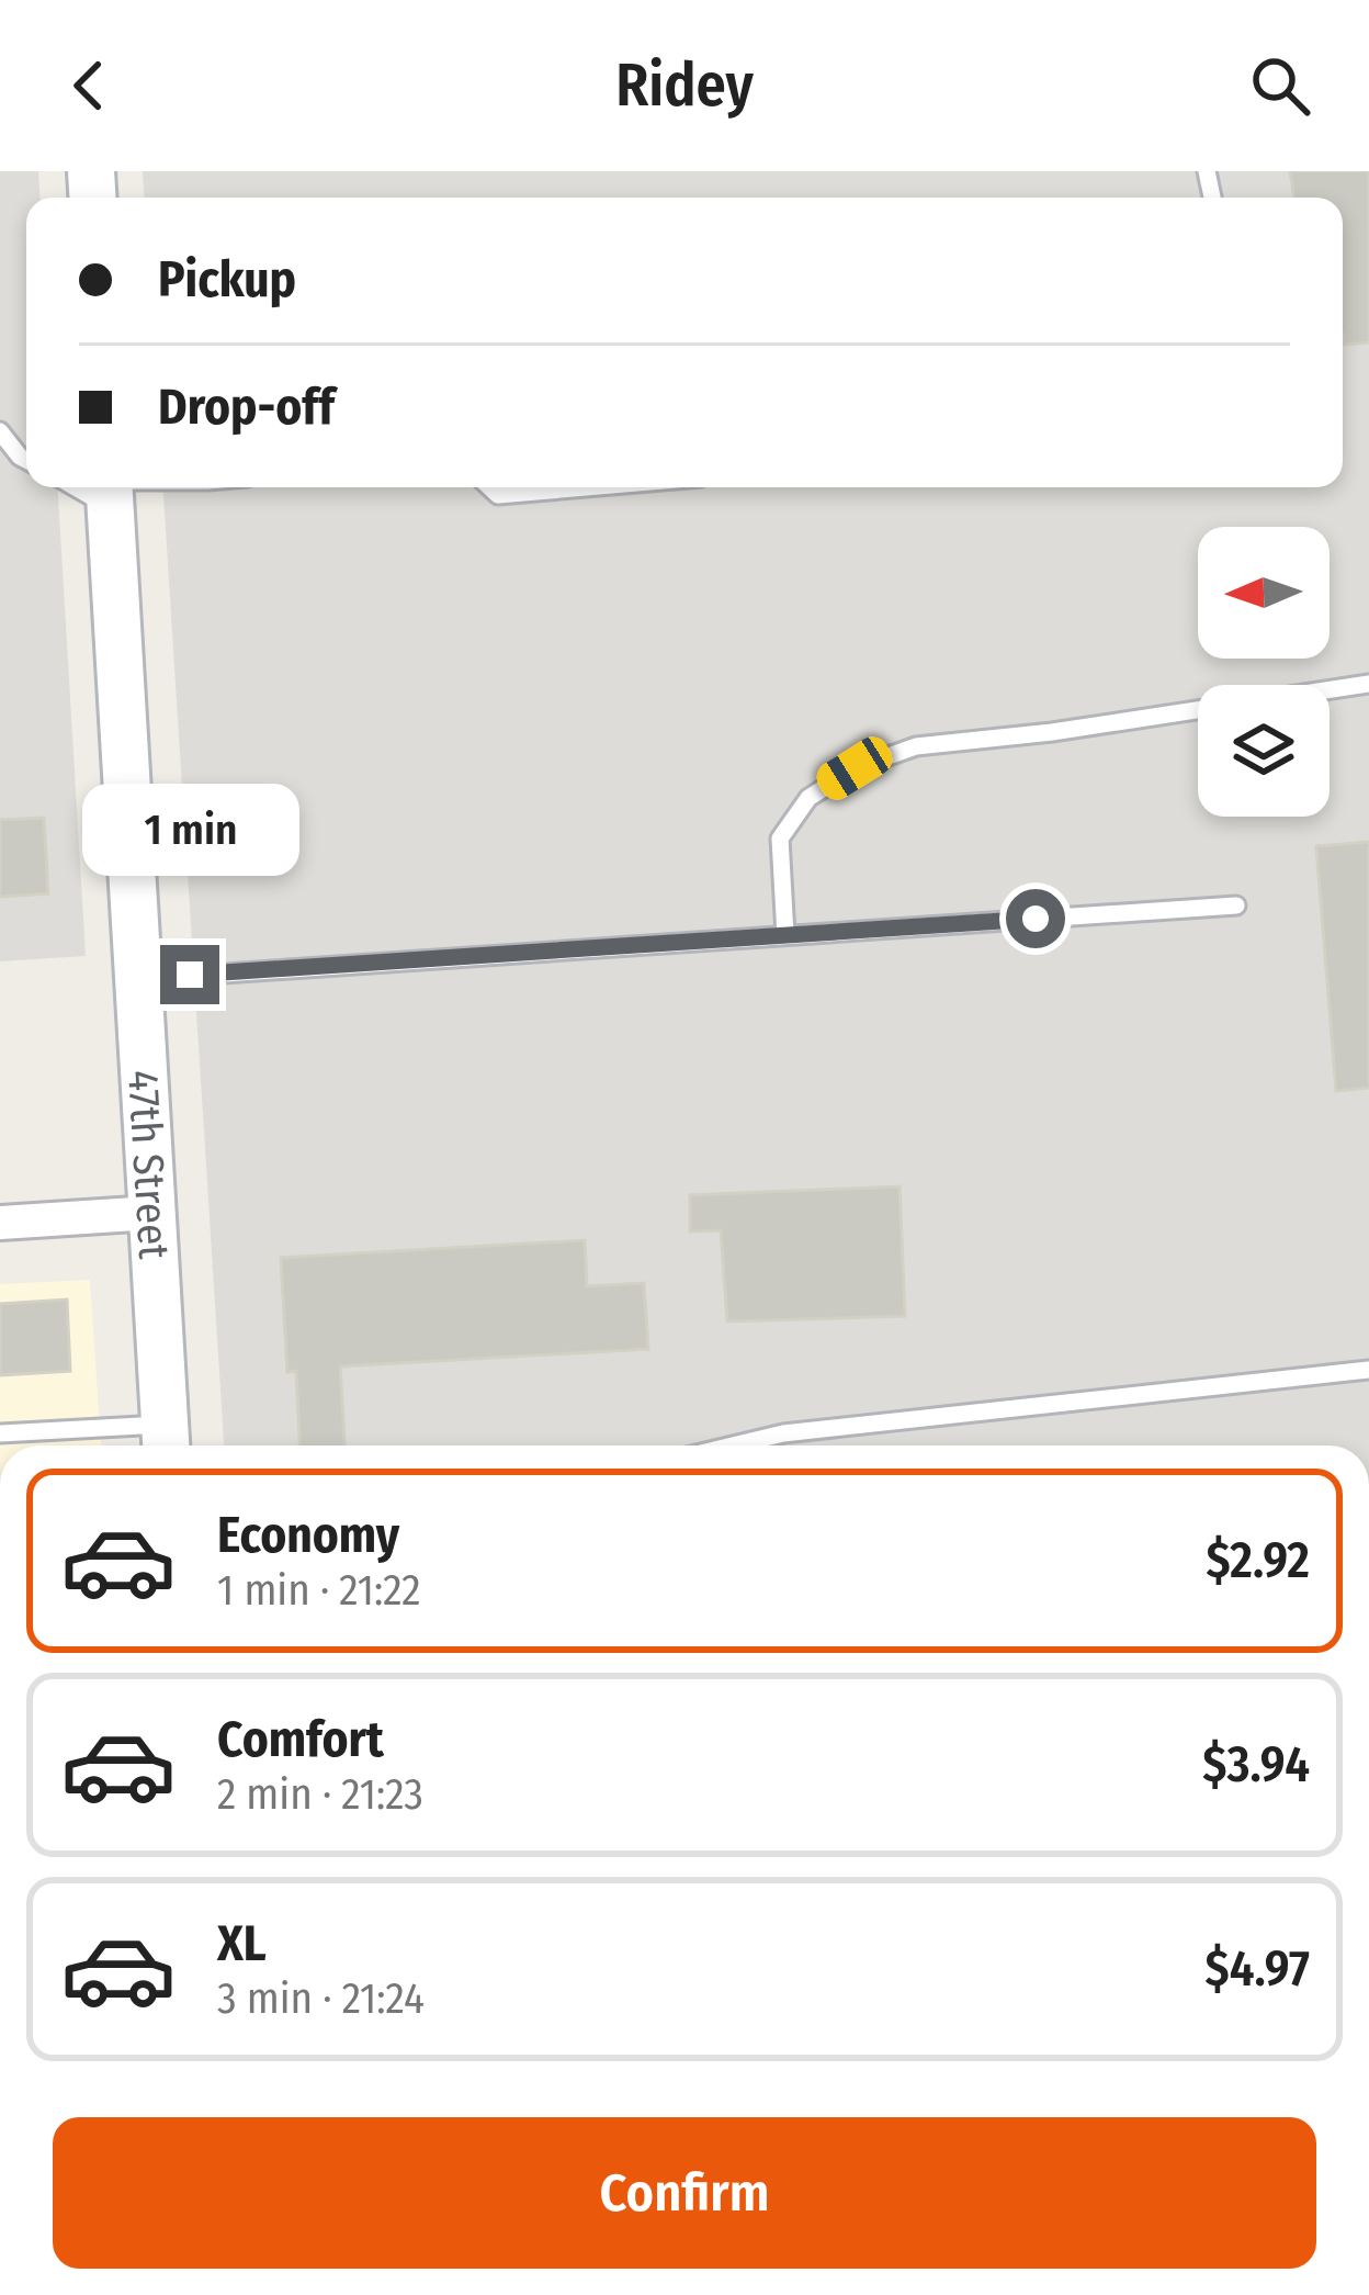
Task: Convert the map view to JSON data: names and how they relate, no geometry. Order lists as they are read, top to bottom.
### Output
{
  "streets": {
    "main road": ["47th Street"]
  },
  "north": "left",
  "page": {
    "header": "Ridey",
    "banner": ["Pickup", "Drop-off"],
    "bubble": "1 min",
    "list": [
      {
        "name": "Economy",
        "note": "1 min · 21:22",
        "value": "$2.92"
      },
      {
        "name": "Comfort",
        "note": "2 min · 21:23",
        "value": "$3.94"
      },
      {
        "name": "XL",
        "note": "3 min · 21:24",
        "value": "$4.97"
      }
    ],
    "buttons": "Confirm"
  }
}
